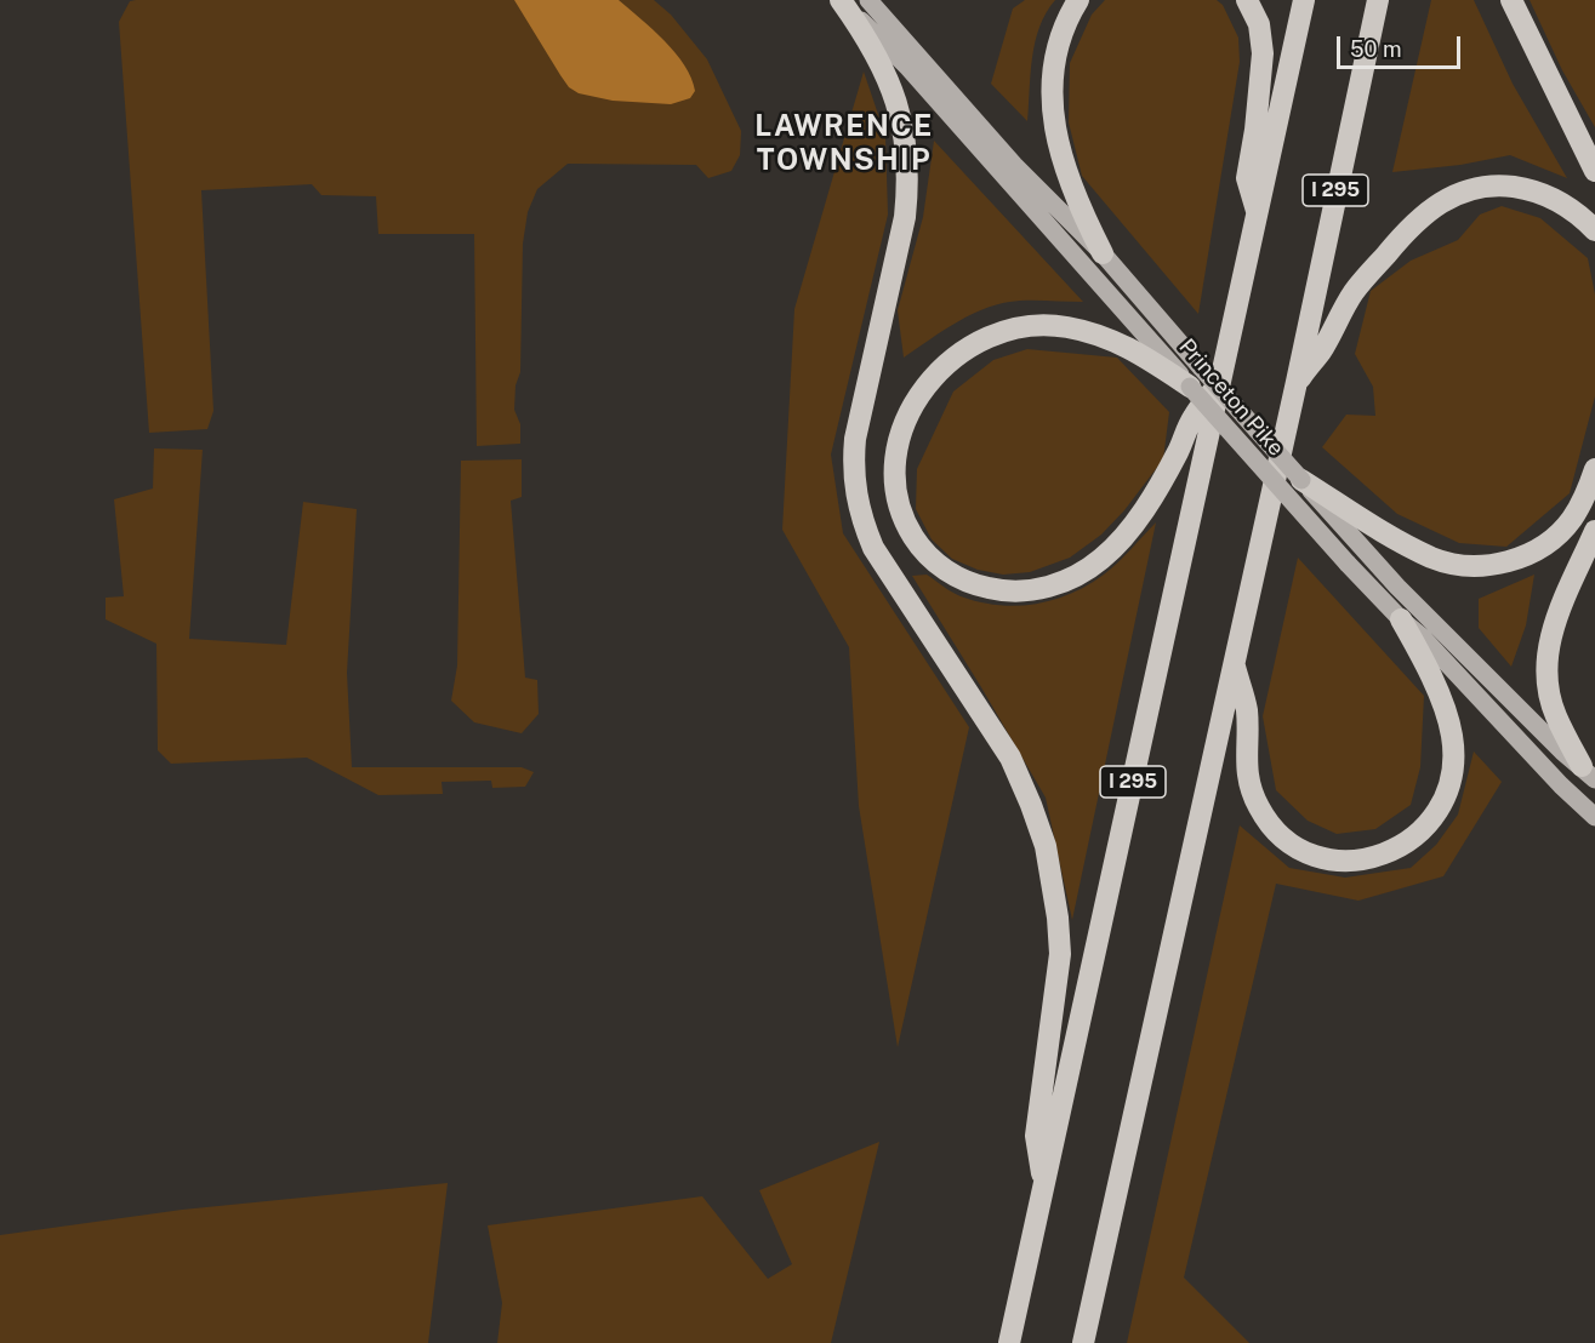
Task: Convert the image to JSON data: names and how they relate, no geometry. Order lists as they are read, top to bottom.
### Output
{
  "streets": {
    "highway": ["I 295"],
    "main road": ["Princeton Pike"]
  },
  "districts": ["LAWRENCE TOWNSHIP"],
  "scale_bar": "50 m"
}
